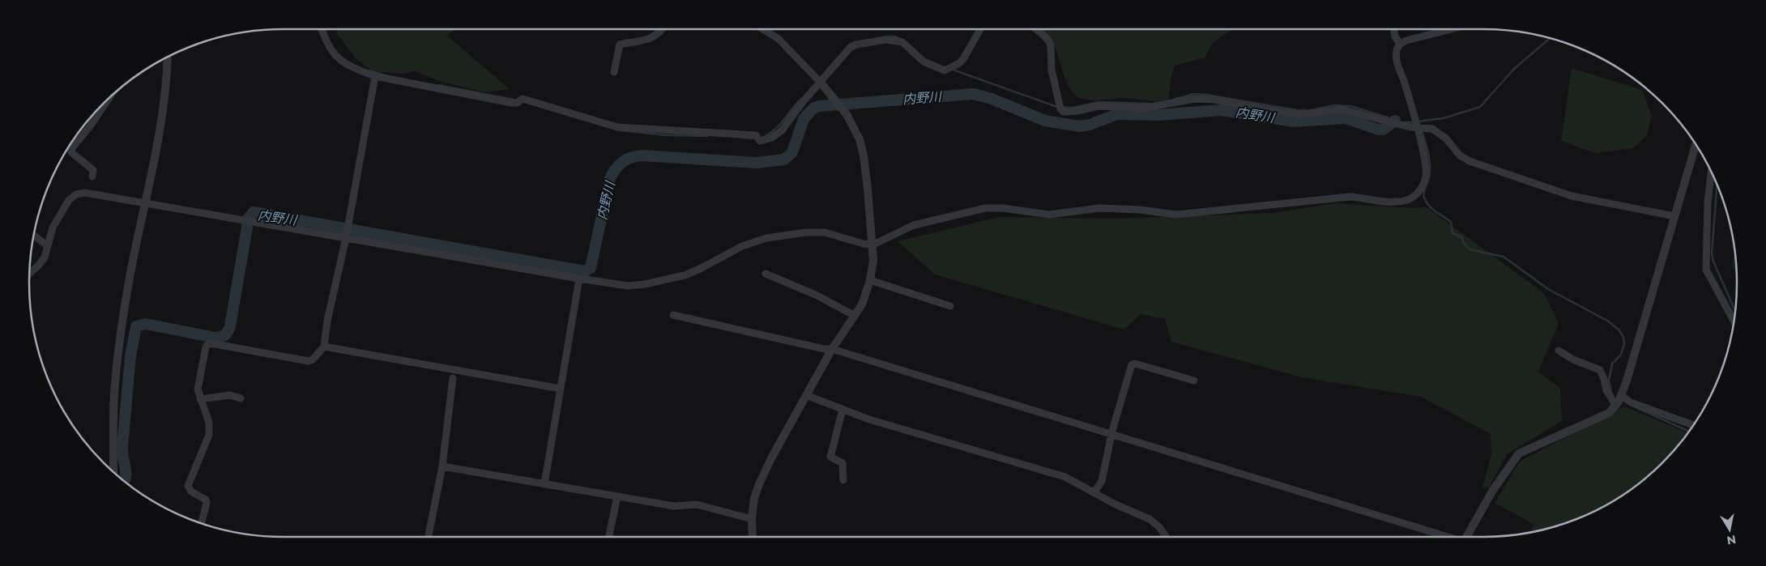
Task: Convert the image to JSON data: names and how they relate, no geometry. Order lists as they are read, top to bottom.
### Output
{
  "water": ["内野川"],
  "north": "bottom"
}
